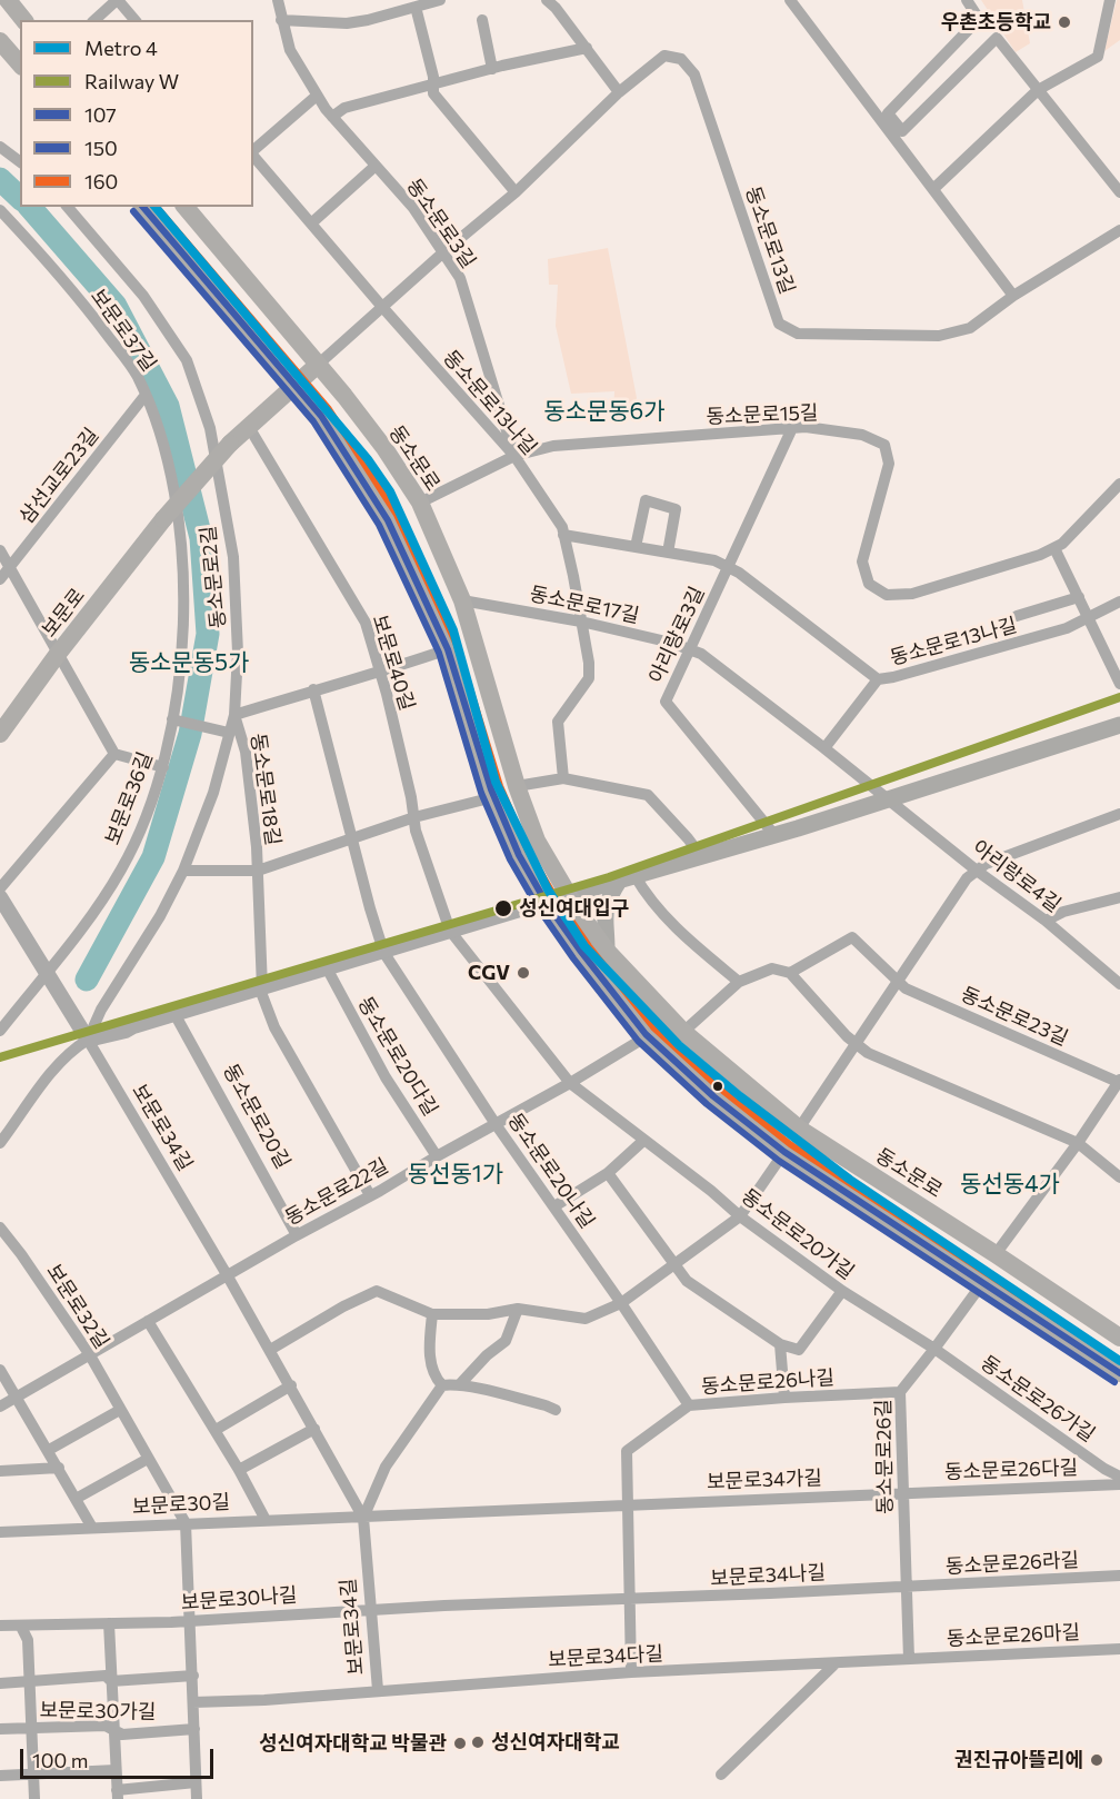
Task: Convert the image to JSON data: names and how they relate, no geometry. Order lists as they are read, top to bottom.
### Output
{
  "streets": {
    "main road": ["동소문로", "보문로"],
    "street": [
      "동소문로3길",
      "동소문로13길",
      "보문로37길",
      "동소문로13나길",
      "동소문로15길",
      "삼선교로23길",
      "동소문로2길",
      "동소문로17길",
      "아리랑로3길",
      "보문로40길",
      "동소문로18길",
      "보문로36길",
      "아리랑로4길",
      "동소문로23길",
      "동소문로20다길",
      "동소문로20길",
      "보문로34길",
      "동소문로20나길",
      "동소문로22길",
      "동소문로20가길",
      "보문로32길",
      "동소문로26나길",
      "동소문로26가길",
      "동소문로26길",
      "동소문로26다길",
      "보문로34가길",
      "보문로30길",
      "동소문로26라길",
      "보문로34나길",
      "보문로30나길",
      "동소문로26마길",
      "보문로34다길",
      "보문로30가길"
    ]
  },
  "crossings": [
    ["동소문로3길", "동소문로13길"],
    ["동소문로3길", "동소문로13나길"],
    ["동소문로3길", "동소문로15길"],
    ["동소문로13길", "동소문로13나길"],
    ["동소문로13길", "동소문로"],
    ["보문로37길", "삼선교로23길"],
    ["보문로37길", "보문로36길"],
    ["동소문로13나길", "동소문로15길"],
    ["동소문로13나길", "아리랑로3길"],
    ["동소문로15길", "동소문로"],
    ["동소문로15길", "아리랑로3길"],
    ["동소문로", "동소문로17길"],
    ["동소문로2길", "동소문로18길"],
    ["동소문로2길", "보문로34길"],
    ["동소문로17길", "아리랑로3길"],
    ["동소문로17길", "아리랑로4길"],
    ["보문로", "보문로40길"],
    ["보문로40길", "동소문로18길"],
    ["보문로40길", "동소문로20가길"],
    ["동소문로20다길", "동소문로22길"],
    ["동소문로20길", "동소문로22길"],
    ["보문로34길", "동소문로22길"],
    ["보문로34길", "보문로32길"],
    ["보문로34길", "보문로34가길"],
    ["보문로34길", "보문로30길"],
    ["보문로34길", "보문로34나길"],
    ["보문로34길", "보문로30나길"],
    ["보문로34길", "보문로34다길"],
    ["동소문로20나길", "동소문로22길"],
    ["동소문로20나길", "동소문로26나길"],
    ["동소문로22길", "동소문로20가길"],
    ["동소문로22길", "보문로32길"],
    ["동소문로20가길", "동소문로26가길"],
    ["동소문로20가길", "동소문로26길"],
    ["보문로32길", "보문로30길"],
    ["보문로32길", "보문로30나길"],
    ["보문로32길", "보문로30가길"],
    ["동소문로26나길", "동소문로26길"],
    ["동소문로26나길", "보문로34가길"],
    ["동소문로26가길", "동소문로26길"],
    ["동소문로26길", "동소문로26다길"],
    ["동소문로26길", "보문로34가길"],
    ["동소문로26길", "동소문로26라길"],
    ["동소문로26길", "보문로34나길"],
    ["동소문로26길", "동소문로26마길"],
    ["동소문로26길", "보문로34다길"],
    ["동소문로26다길", "보문로34가길"],
    ["보문로34가길", "보문로30길"],
    ["동소문로26라길", "보문로34나길"],
    ["보문로34나길", "보문로30나길"],
    ["동소문로26마길", "보문로34다길"]
  ],
  "districts": [
    "동소문동6가",
    "동소문동5가",
    "동선동1가",
    "동선동4가"
  ],
  "places": [
    "우촌초등학교",
    "성신여대입구",
    "CGV",
    "성신여자대학교",
    "성신여자대학교 박물관",
    "권진규아뜰리에"
  ],
  "lines": [
    "metro line 4",
    "transit line 107",
    "transit line 160",
    "transit line 150",
    "rail line W"
  ],
  "legend": [
    "Metro 4",
    "Railway W",
    "107",
    "150",
    "160"
  ],
  "scale_bar": "100 m"
}
